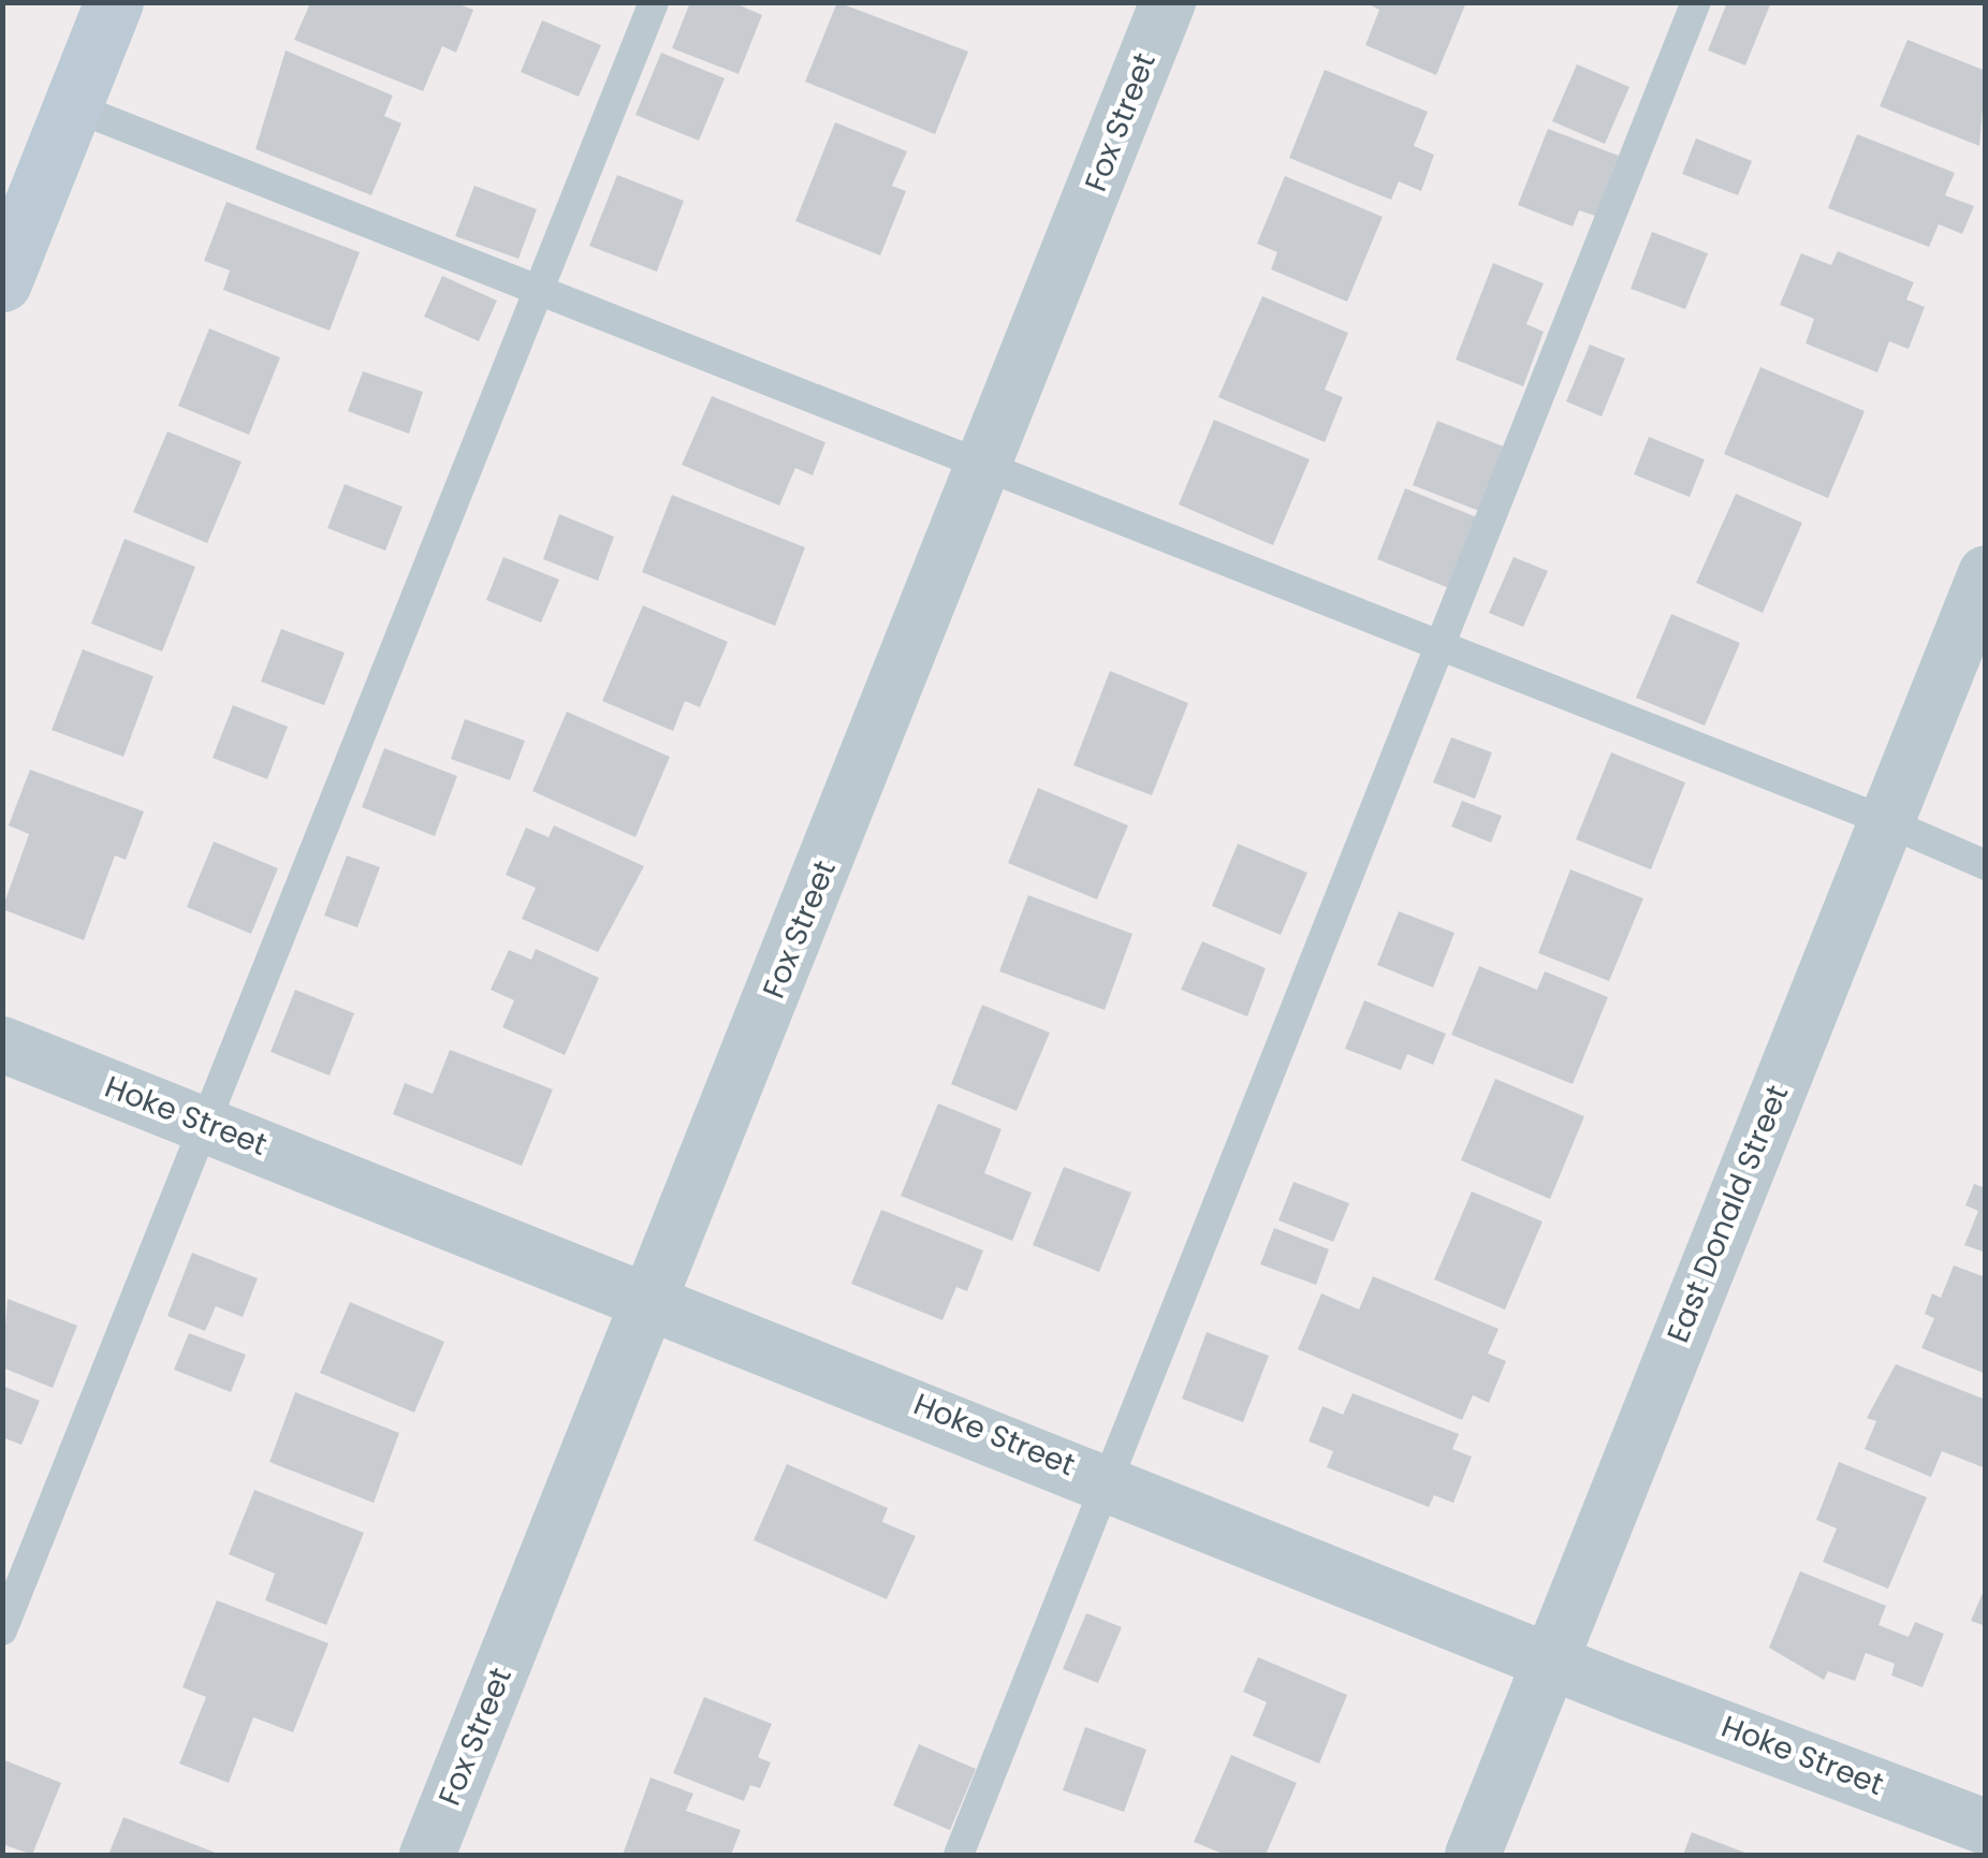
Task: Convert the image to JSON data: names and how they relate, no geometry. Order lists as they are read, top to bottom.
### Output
{
  "streets": {
    "street": ["Fox Street", "Hoke Street", "East Donald Street"]
  },
  "crossings": [
    ["Fox Street", "Hoke Street"],
    ["Hoke Street", "East Donald Street"]
  ]
}
